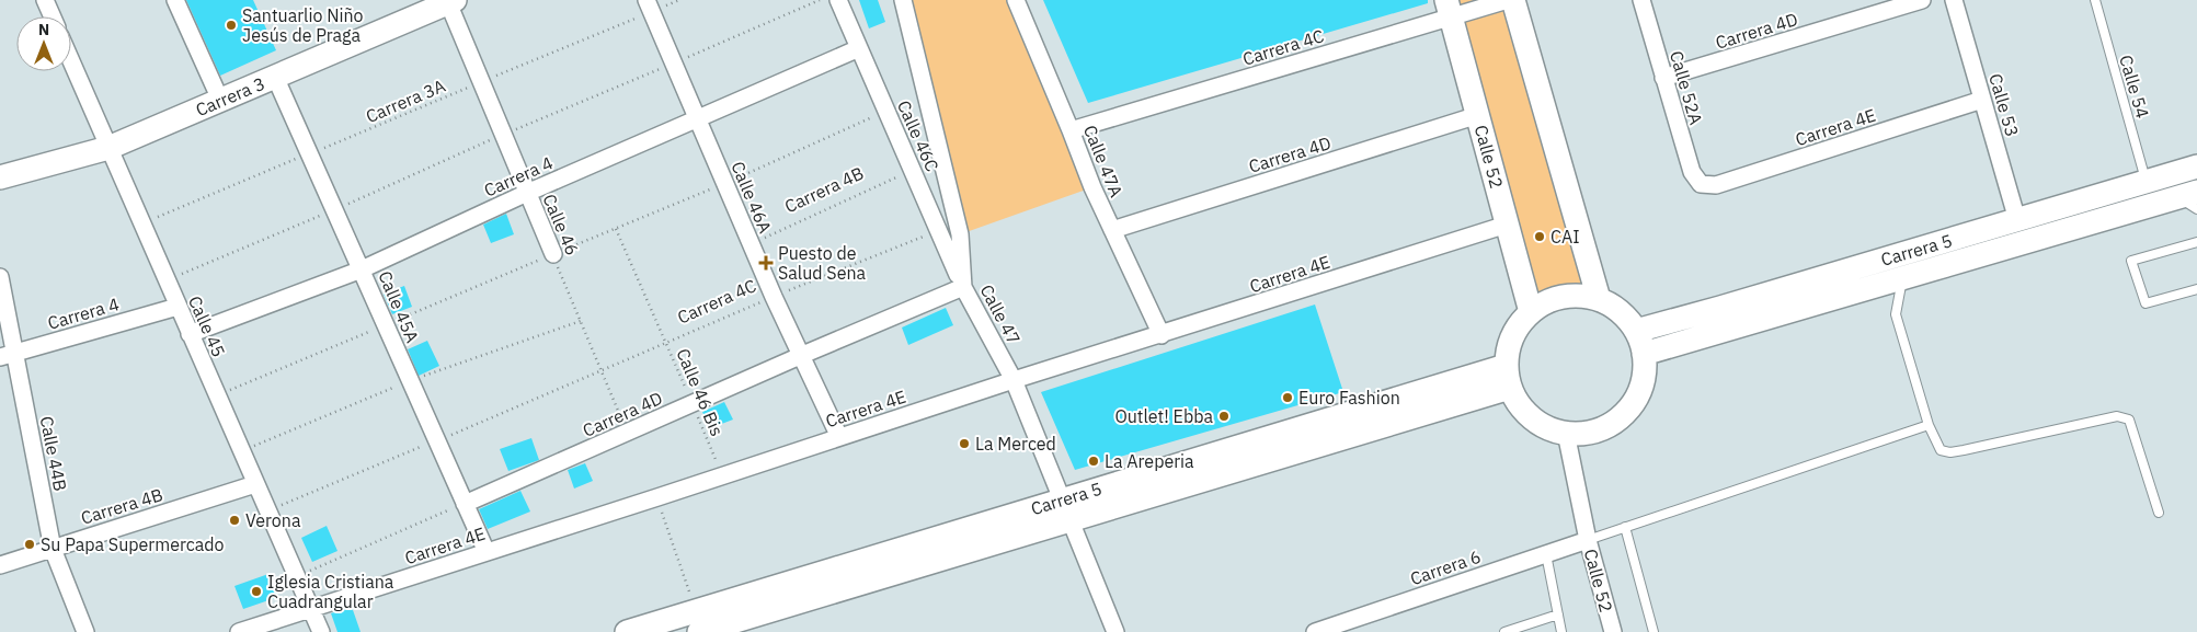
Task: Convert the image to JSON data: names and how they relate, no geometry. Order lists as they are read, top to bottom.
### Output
{
  "streets": {
    "main road": ["Carrera 3", "Calle 52", "Carrera 5"],
    "street": [
      "Carrera 4D",
      "Carrera 4C",
      "Calle 52A",
      "Calle 53",
      "Carrera 4E",
      "Calle 46C",
      "Calle 47A",
      "Carrera 4",
      "Carrera 4B",
      "Calle 46A",
      "Calle 46",
      "Calle 45A",
      "Calle 47",
      "Calle 45",
      "Calle 44B",
      "Carrera 6"
    ],
    "lane": ["Calle 54"],
    "path": ["Carrera 3A", "Calle 46 Bis"]
  },
  "crossings": [
    ["Carrera 4D", "Calle 52A"],
    ["Carrera 4D", "Calle 46C"],
    ["Carrera 4D", "Calle 52"],
    ["Carrera 4D", "Calle 47A"],
    ["Carrera 4D", "Calle 46A"],
    ["Carrera 4D", "Calle 46"],
    ["Carrera 4D", "Calle 45A"],
    ["Carrera 4D", "Calle 47"],
    ["Carrera 4D", "Calle 46 Bis"],
    ["Carrera 4C", "Calle 46C"],
    ["Carrera 4C", "Calle 52"],
    ["Carrera 4C", "Calle 47A"],
    ["Carrera 4C", "Calle 46A"],
    ["Carrera 4C", "Calle 46"],
    ["Carrera 4C", "Calle 46 Bis"],
    ["Calle 54", "Carrera 5"],
    ["Calle 52A", "Carrera 4E"],
    ["Carrera 3", "Calle 46"],
    ["Carrera 3", "Calle 45A"],
    ["Carrera 3", "Calle 45"],
    ["Carrera 3A", "Calle 46A"],
    ["Carrera 3A", "Calle 46"],
    ["Carrera 3A", "Calle 45A"],
    ["Carrera 3A", "Calle 45"],
    ["Calle 53", "Carrera 4E"],
    ["Calle 53", "Carrera 5"],
    ["Carrera 4E", "Calle 52"],
    ["Carrera 4E", "Calle 47A"],
    ["Carrera 4E", "Calle 46A"],
    ["Carrera 4E", "Calle 45A"],
    ["Carrera 4E", "Calle 47"],
    ["Carrera 4E", "Calle 45"],
    ["Carrera 4E", "Calle 46 Bis"],
    ["Calle 46C", "Carrera 4"],
    ["Calle 46C", "Carrera 4B"],
    ["Calle 46C", "Calle 47"],
    ["Calle 52", "Carrera 5"],
    ["Calle 52", "Carrera 6"],
    ["Carrera 4", "Calle 46A"],
    ["Carrera 4", "Calle 46"],
    ["Carrera 4", "Calle 45A"],
    ["Carrera 4", "Calle 45"],
    ["Carrera 4", "Calle 44B"],
    ["Carrera 4B", "Calle 46A"],
    ["Carrera 4B", "Calle 45"],
    ["Carrera 4B", "Calle 44B"],
    ["Carrera 5", "Calle 47"]
  ],
  "places": {
    "other": [
      "Santuarlio Niño Jesús de Praga",
      "CAI",
      "Euro Fashion",
      "Outlet! Ebba",
      "La Merced",
      "La Areperia",
      "Verona",
      "Su Papa Supermercado",
      "Iglesia Cristiana Cuadrangular"
    ],
    "health": ["Puesto de Salud Sena"]
  },
  "north": "top"
}
